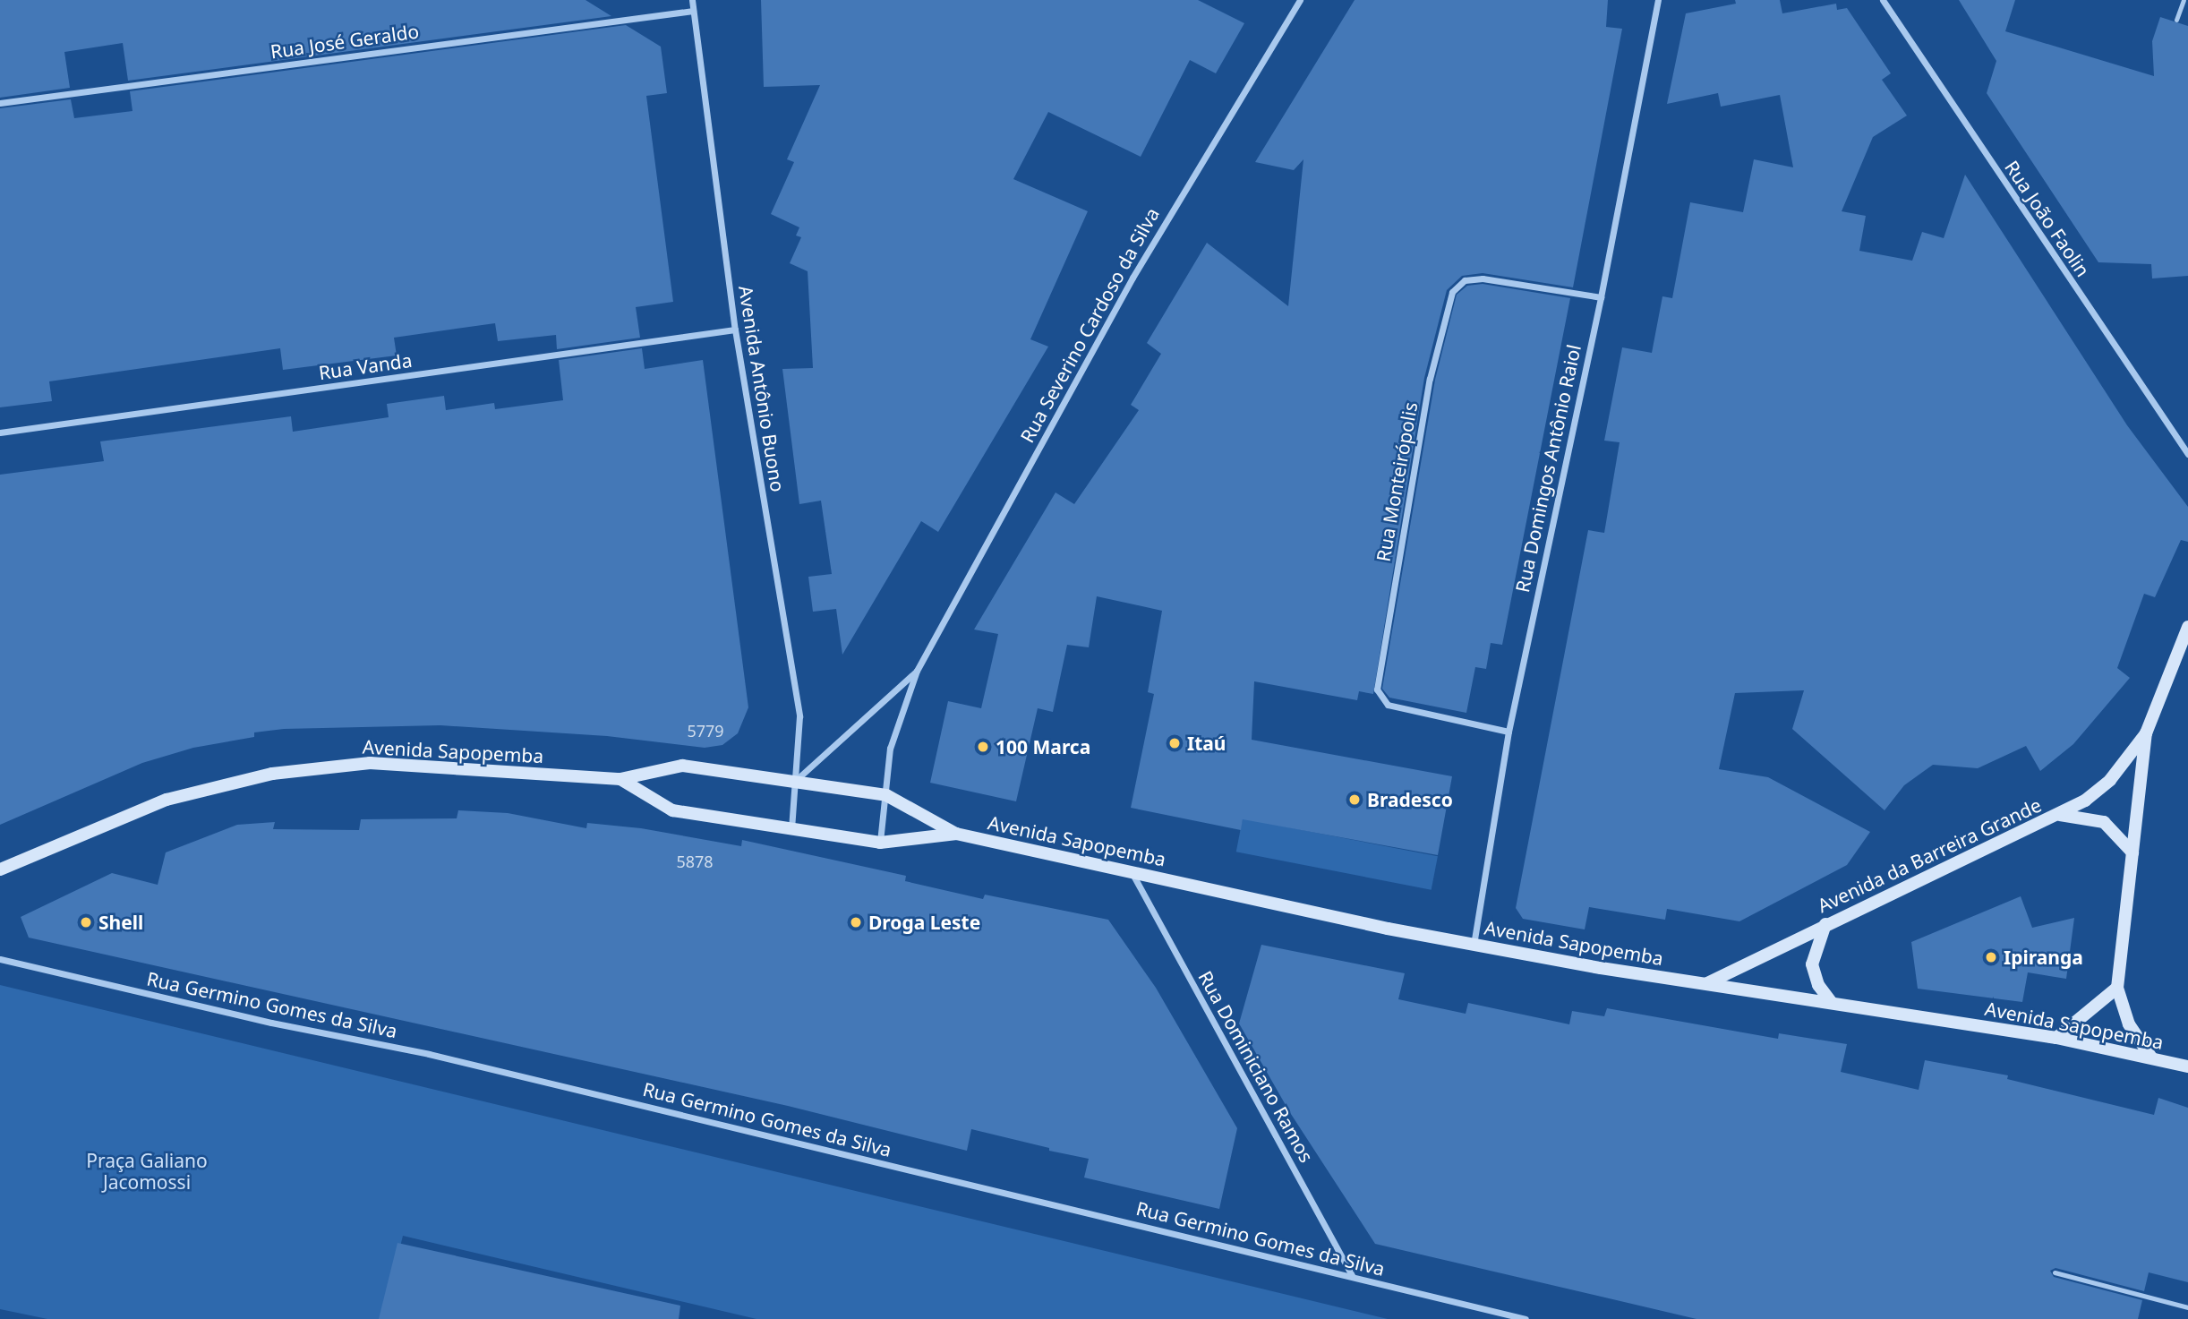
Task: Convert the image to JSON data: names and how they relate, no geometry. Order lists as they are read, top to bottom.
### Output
{
  "streets": {
    "main road": ["Avenida Sapopemba", "Avenida da Barreira Grande"],
    "street": [
      "Rua José Geraldo",
      "Rua João Faolin",
      "Rua Severino Cardoso da Silva",
      "Rua Vanda",
      "Avenida Antônio Buono",
      "Rua Domingos Antônio Raiol",
      "Rua Monteirópolis",
      "Rua Germino Gomes da Silva",
      "Rua Dominiciano Ramos"
    ]
  },
  "crossings": [
    ["Rua José Geraldo", "Avenida Antônio Buono"],
    ["Rua Severino Cardoso da Silva", "Avenida Antônio Buono"],
    ["Rua Severino Cardoso da Silva", "Avenida Sapopemba"],
    ["Rua Vanda", "Avenida Antônio Buono"],
    ["Avenida Antônio Buono", "Avenida Sapopemba"],
    ["Rua Domingos Antônio Raiol", "Rua Monteirópolis"],
    ["Rua Domingos Antônio Raiol", "Avenida Sapopemba"],
    ["Avenida Sapopemba", "Avenida da Barreira Grande"],
    ["Avenida Sapopemba", "Rua Dominiciano Ramos"],
    ["Rua Germino Gomes da Silva", "Rua Dominiciano Ramos"]
  ],
  "parks": ["Praça Galiano Jacomossi"],
  "places": [
    "Itaú",
    "100 Marca",
    "Bradesco",
    "Shell",
    "Droga Leste",
    "Ipiranga"
  ],
  "house_numbers": ["5779", "5878"]
}
